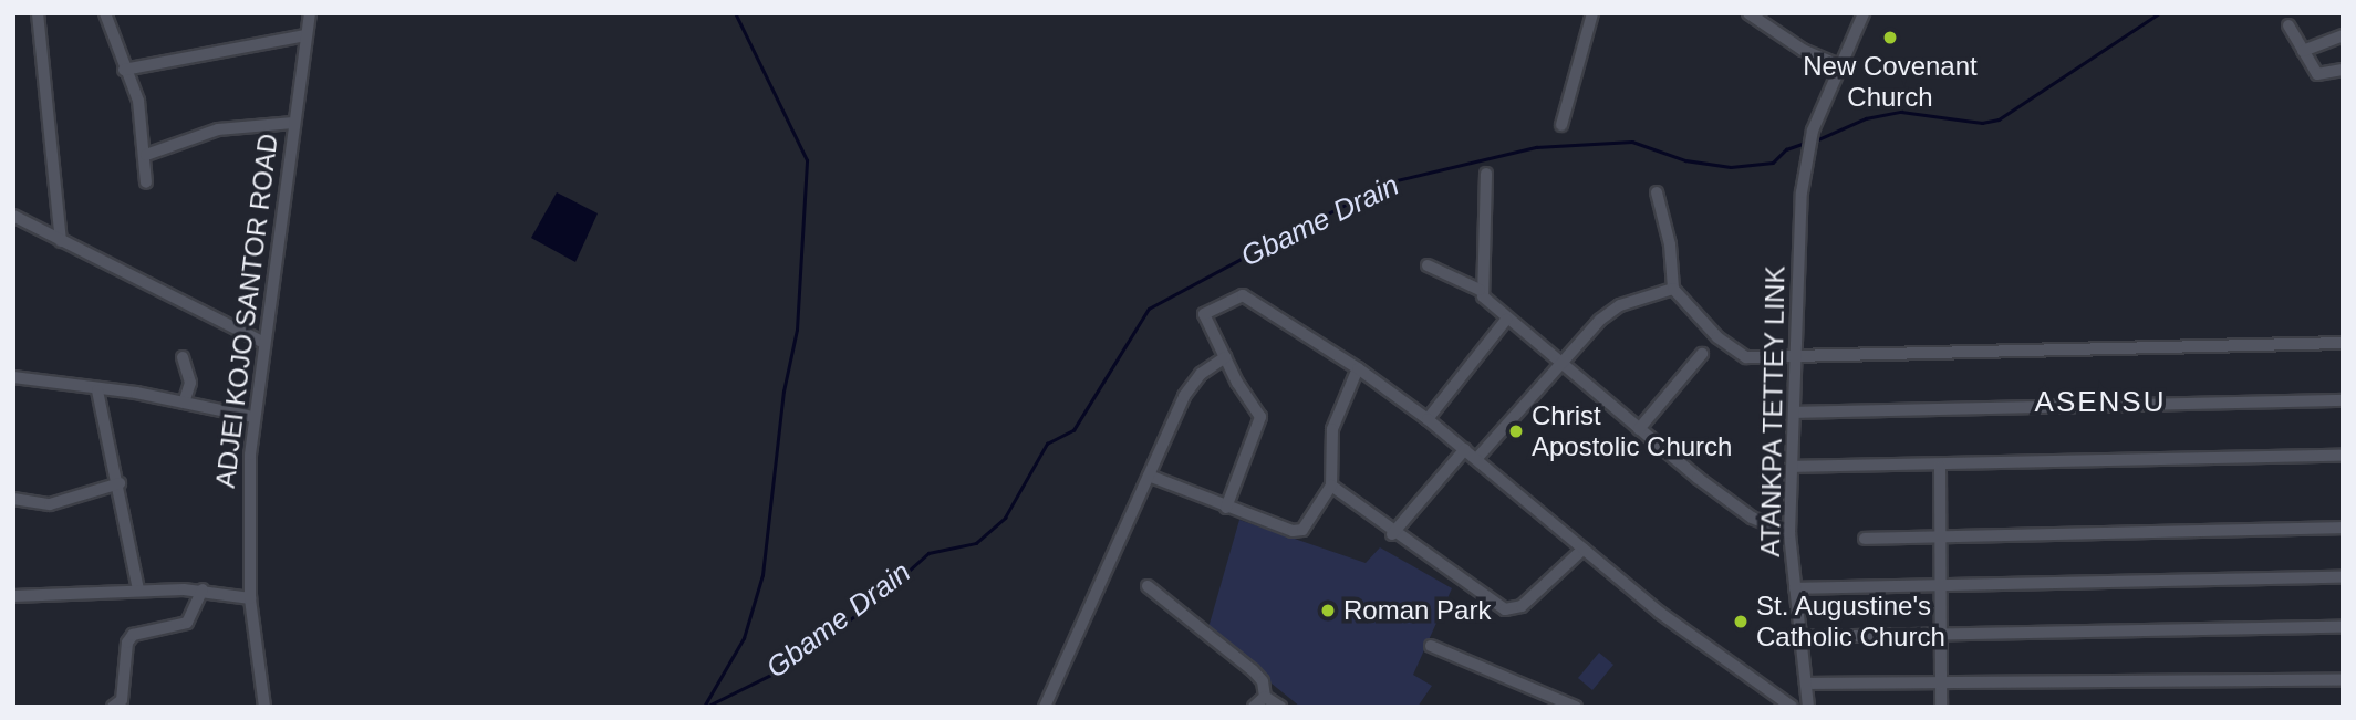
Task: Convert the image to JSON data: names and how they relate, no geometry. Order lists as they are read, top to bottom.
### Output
{
  "streets": {
    "street": ["ADJEI KOJO SANTOR ROAD", "ATANKPA TETTEY LINK"]
  },
  "districts": ["ASENSU"],
  "water": ["Gbame Drain"],
  "places": [
    "New Covenant Church",
    "Christ Apostolic Church",
    "Roman Park",
    "St. Augustine's Catholic Church"
  ]
}
